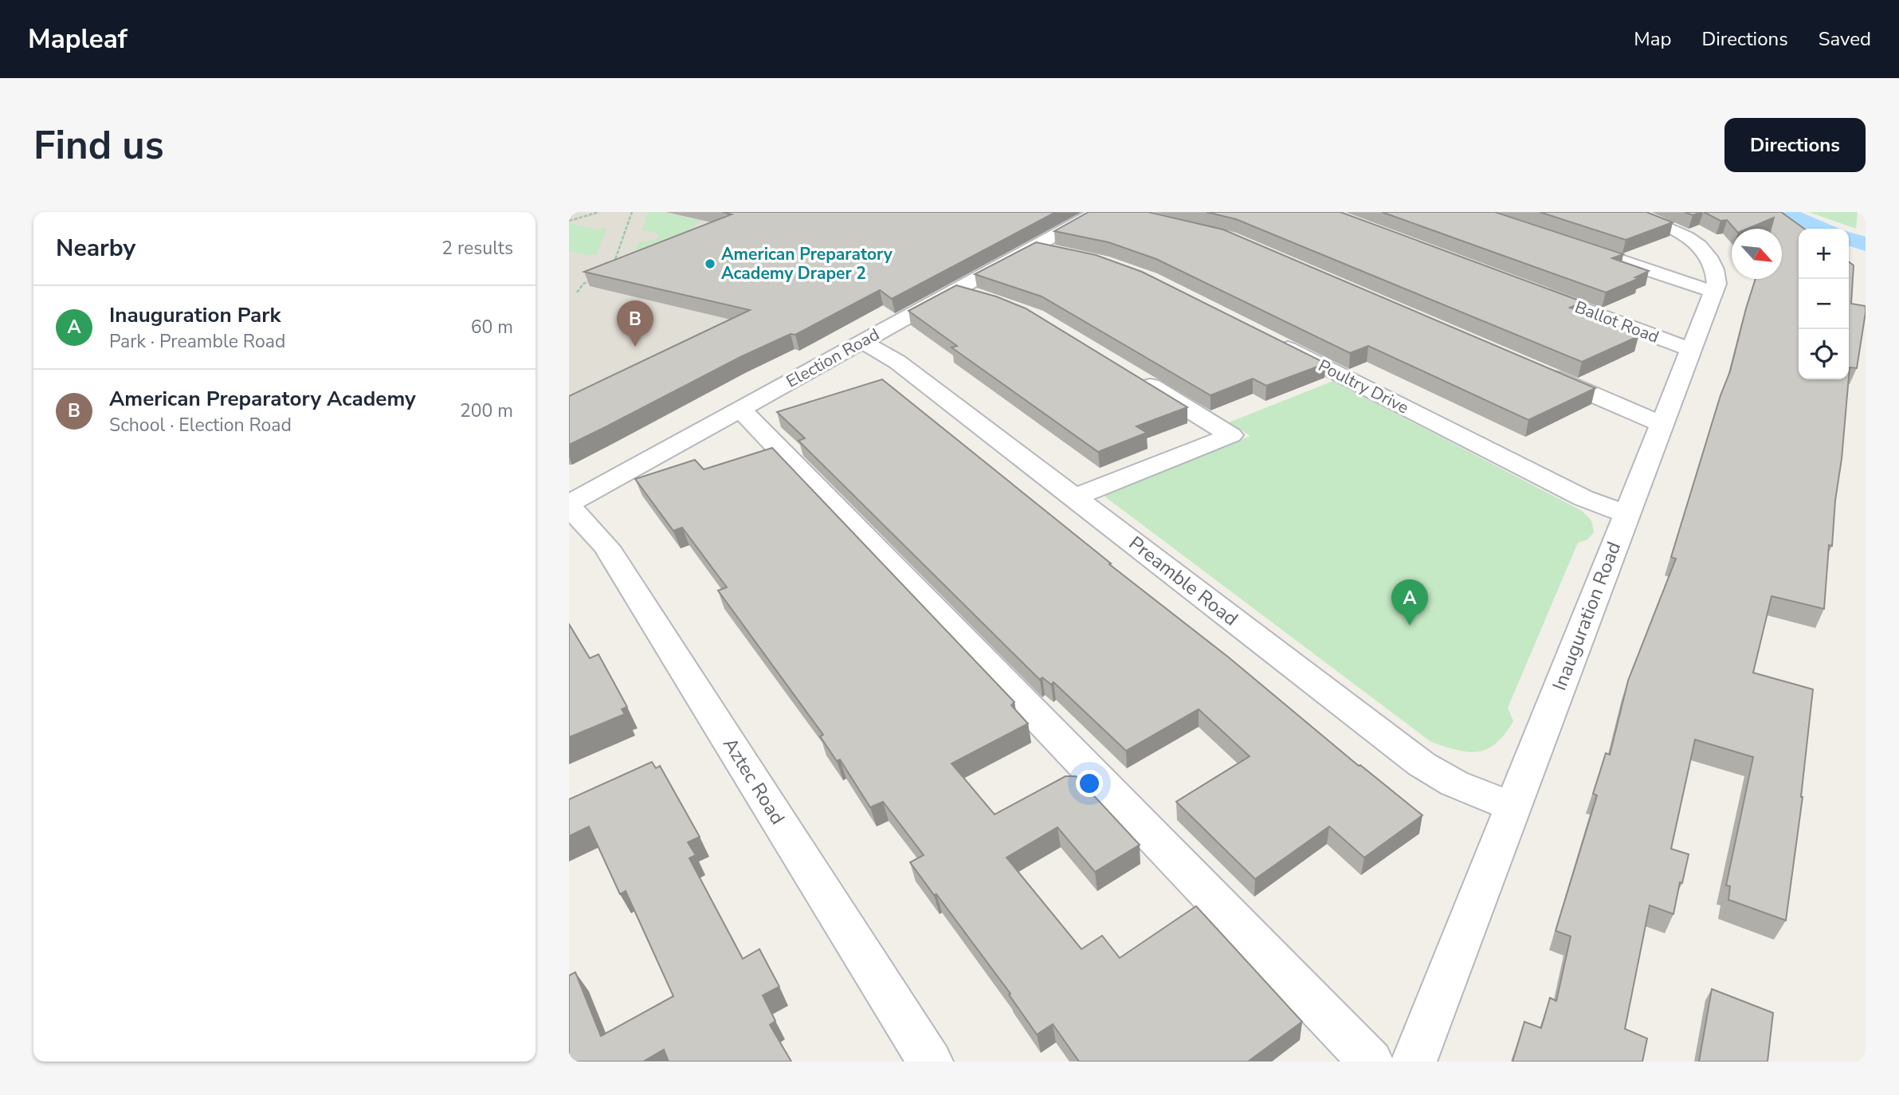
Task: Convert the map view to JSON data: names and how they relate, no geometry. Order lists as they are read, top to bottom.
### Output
{
  "streets": {
    "street": [
      "Ballot Road",
      "Election Road",
      "Poultry Drive",
      "Preamble Road",
      "Inauguration Road",
      "Aztec Road"
    ]
  },
  "crossings": [
    ["Ballot Road", "Inauguration Road"],
    ["Election Road", "Preamble Road"],
    ["Election Road", "Aztec Road"],
    ["Poultry Drive", "Inauguration Road"],
    ["Preamble Road", "Inauguration Road"]
  ],
  "places": ["American Preparatory Academy Draper 2"],
  "north": "bottom right",
  "page": {
    "header": "Mapleaf",
    "nav": ["Map", "Directions", "Saved"],
    "buttons": "Directions",
    "title": "Find us",
    "heading": ["Nearby", "2 results"],
    "map_buttons": ["+", "−"],
    "list": [
      {
        "mark": "A",
        "name": "Inauguration Park",
        "note": "Park · Preamble Road",
        "value": "60 m"
      },
      {
        "mark": "B",
        "name": "American Preparatory Academy",
        "note": "School · Election Road",
        "value": "200 m"
      }
    ],
    "pins": ["B", "A"]
  }
}
